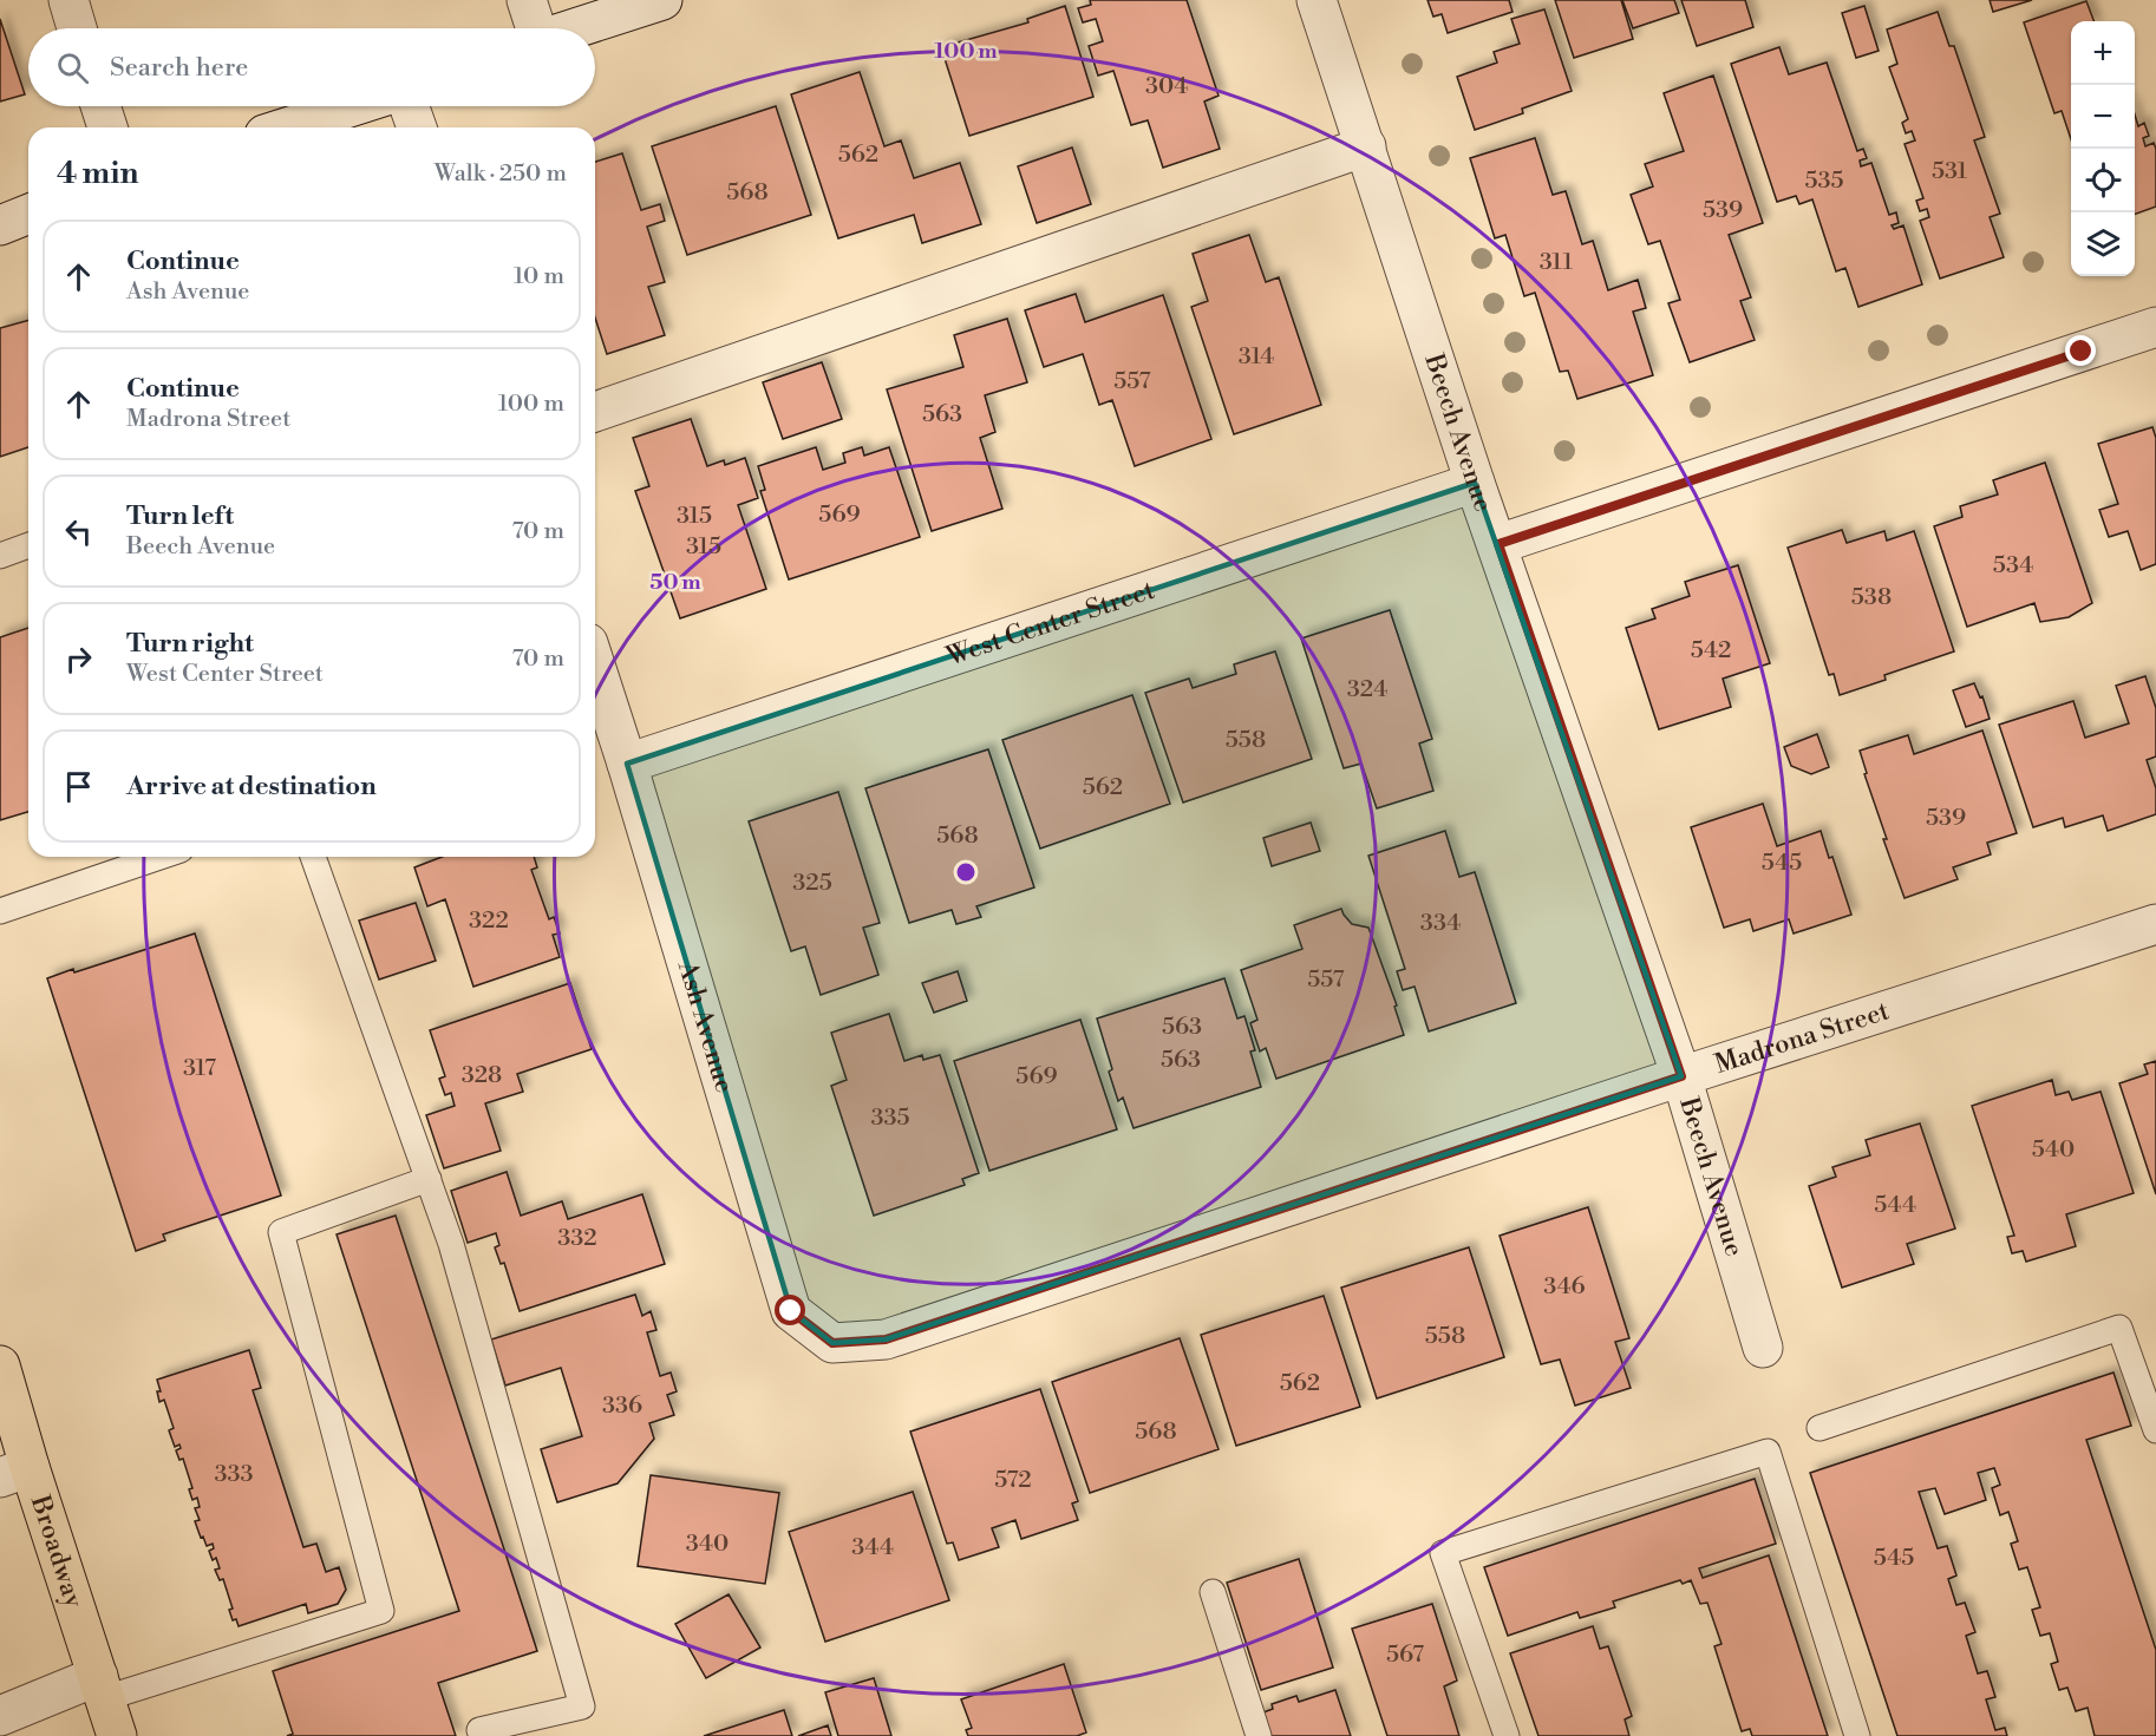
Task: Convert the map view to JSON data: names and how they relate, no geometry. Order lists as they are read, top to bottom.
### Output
{
  "streets": {
    "main road": ["Broadway"],
    "street": [
      "Beech Avenue",
      "West Center Street",
      "Ash Avenue",
      "Madrona Street"
    ]
  },
  "crossings": [
    ["Beech Avenue", "West Center Street"],
    ["Beech Avenue", "Madrona Street"],
    ["West Center Street", "Ash Avenue"],
    ["Ash Avenue", "Madrona Street"]
  ],
  "house_numbers": [
    "304",
    "562",
    "531",
    "535",
    "568",
    "539",
    "311",
    "314",
    "557",
    "563",
    "569",
    "315",
    "315",
    "534",
    "538",
    "542",
    "324",
    "558",
    "562",
    "539",
    "568",
    "545",
    "325",
    "322",
    "334",
    "557",
    "563",
    "563",
    "317",
    "328",
    "569",
    "335",
    "540",
    "544",
    "332",
    "346",
    "558",
    "562",
    "336",
    "568",
    "333",
    "572",
    "340",
    "344",
    "545",
    "567"
  ],
  "page": {
    "map_buttons": ["+", "−"],
    "search": "Search here",
    "heading": ["4 min", "Walk · 250 m"],
    "list": [
      ["Continue", "Ash Avenue", "10 m"],
      ["Continue", "Madrona Street", "100 m"],
      ["Turn left", "Beech Avenue", "70 m"],
      ["Turn right", "West Center Street", "70 m"],
      "Arrive at destination"
    ]
  },
  "rings": ["100 m", "50 m"]
}
